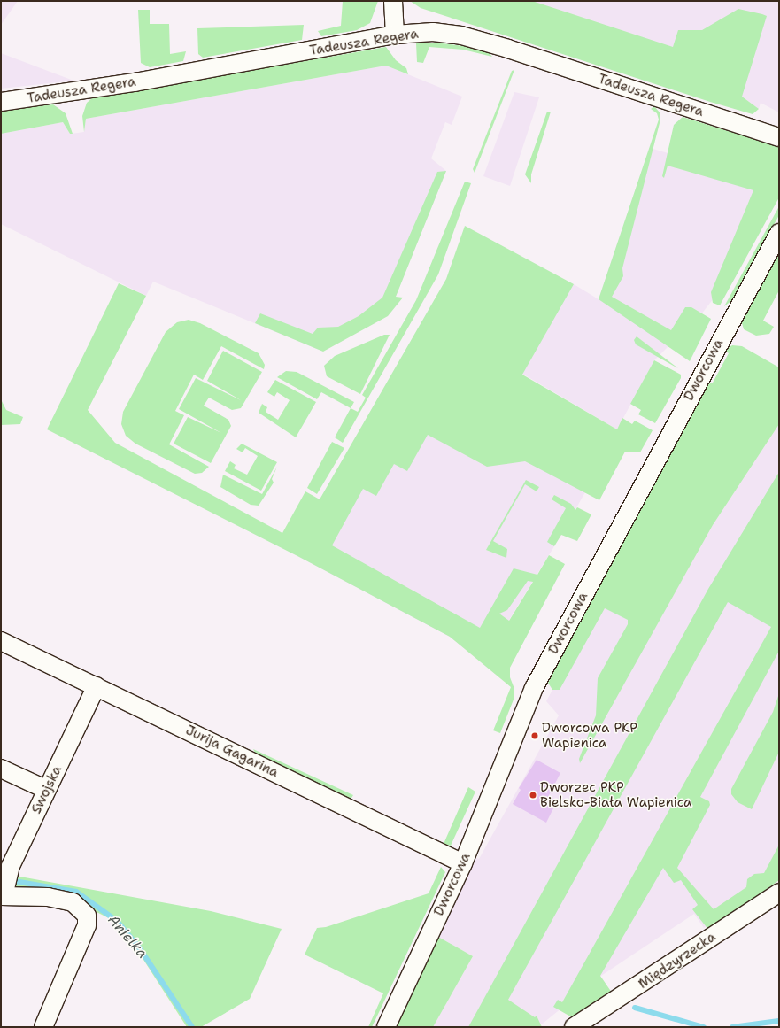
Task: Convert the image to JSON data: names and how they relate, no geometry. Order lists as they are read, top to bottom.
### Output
{
  "streets": {
    "street": [
      "Tadeusza Regera",
      "Dworcowa",
      "Jurija Gagarina",
      "Swojska",
      "Międzyrzecka"
    ]
  },
  "crossings": [
    ["Dworcowa", "Jurija Gagarina"],
    ["Jurija Gagarina", "Swojska"]
  ],
  "water": ["Anielka"],
  "places": ["Dworcowa PKP Wapienica", "Dworzec PKP Bielsko-Biała Wapienica"]
}
